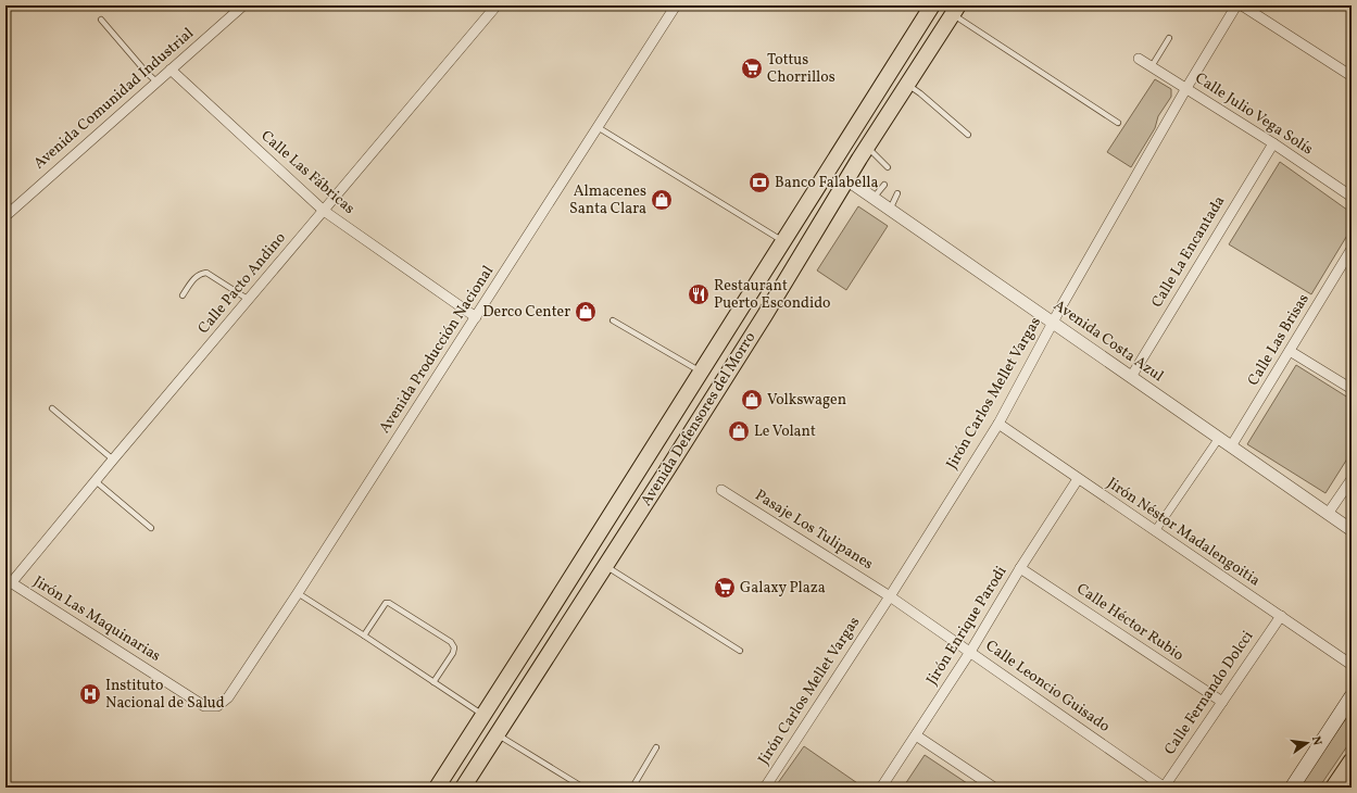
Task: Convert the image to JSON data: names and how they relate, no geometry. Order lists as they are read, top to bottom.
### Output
{
  "streets": {
    "main road": ["Avenida Defensores del Morro"],
    "street": [
      "Avenida Comunidad Industrial",
      "Calle Julio Vega Solís",
      "Calle Las Fábricas",
      "Calle La Encantada",
      "Calle Pacto Andino",
      "Calle Las Brisas",
      "Avenida Costa Azul",
      "Avenida Producción Nacional",
      "Jirón Carlos Mellet Vargas",
      "Pasaje Los Tulipanes",
      "Jirón Néstor Madalengoitia",
      "Jirón Las Maquinarias",
      "Calle Héctor Rubio",
      "Jirón Enrique Parodi",
      "Calle Leoncio Guisado",
      "Calle Fernando Dolcci"
    ]
  },
  "crossings": [
    ["Avenida Comunidad Industrial", "Calle Las Fábricas"],
    ["Calle Julio Vega Solís", "Calle La Encantada"],
    ["Calle Julio Vega Solís", "Jirón Carlos Mellet Vargas"],
    ["Calle Las Fábricas", "Calle Pacto Andino"],
    ["Calle Las Fábricas", "Avenida Producción Nacional"],
    ["Calle La Encantada", "Avenida Costa Azul"],
    ["Calle Pacto Andino", "Jirón Las Maquinarias"],
    ["Calle Las Brisas", "Avenida Costa Azul"],
    ["Avenida Costa Azul", "Jirón Carlos Mellet Vargas"],
    ["Avenida Costa Azul", "Avenida Defensores del Morro"],
    ["Avenida Producción Nacional", "Jirón Las Maquinarias"],
    ["Jirón Carlos Mellet Vargas", "Pasaje Los Tulipanes"],
    ["Jirón Carlos Mellet Vargas", "Jirón Néstor Madalengoitia"],
    ["Jirón Carlos Mellet Vargas", "Calle Leoncio Guisado"],
    ["Pasaje Los Tulipanes", "Calle Leoncio Guisado"],
    ["Jirón Néstor Madalengoitia", "Jirón Enrique Parodi"],
    ["Jirón Néstor Madalengoitia", "Calle Fernando Dolcci"],
    ["Calle Héctor Rubio", "Jirón Enrique Parodi"],
    ["Calle Héctor Rubio", "Calle Fernando Dolcci"],
    ["Jirón Enrique Parodi", "Calle Leoncio Guisado"],
    ["Calle Leoncio Guisado", "Calle Fernando Dolcci"]
  ],
  "places": {
    "supermarket": ["Tottus Chorrillos", "Galaxy Plaza"],
    "bank": ["Banco Falabella"],
    "shop": [
      "Almacenes Santa Clara",
      "Derco Center",
      "Volkswagen",
      "Le Volant"
    ],
    "restaurant": ["Restaurant Puerto Escondido"],
    "hospital": ["Instituto Nacional de Salud"]
  },
  "north": "right"
}
